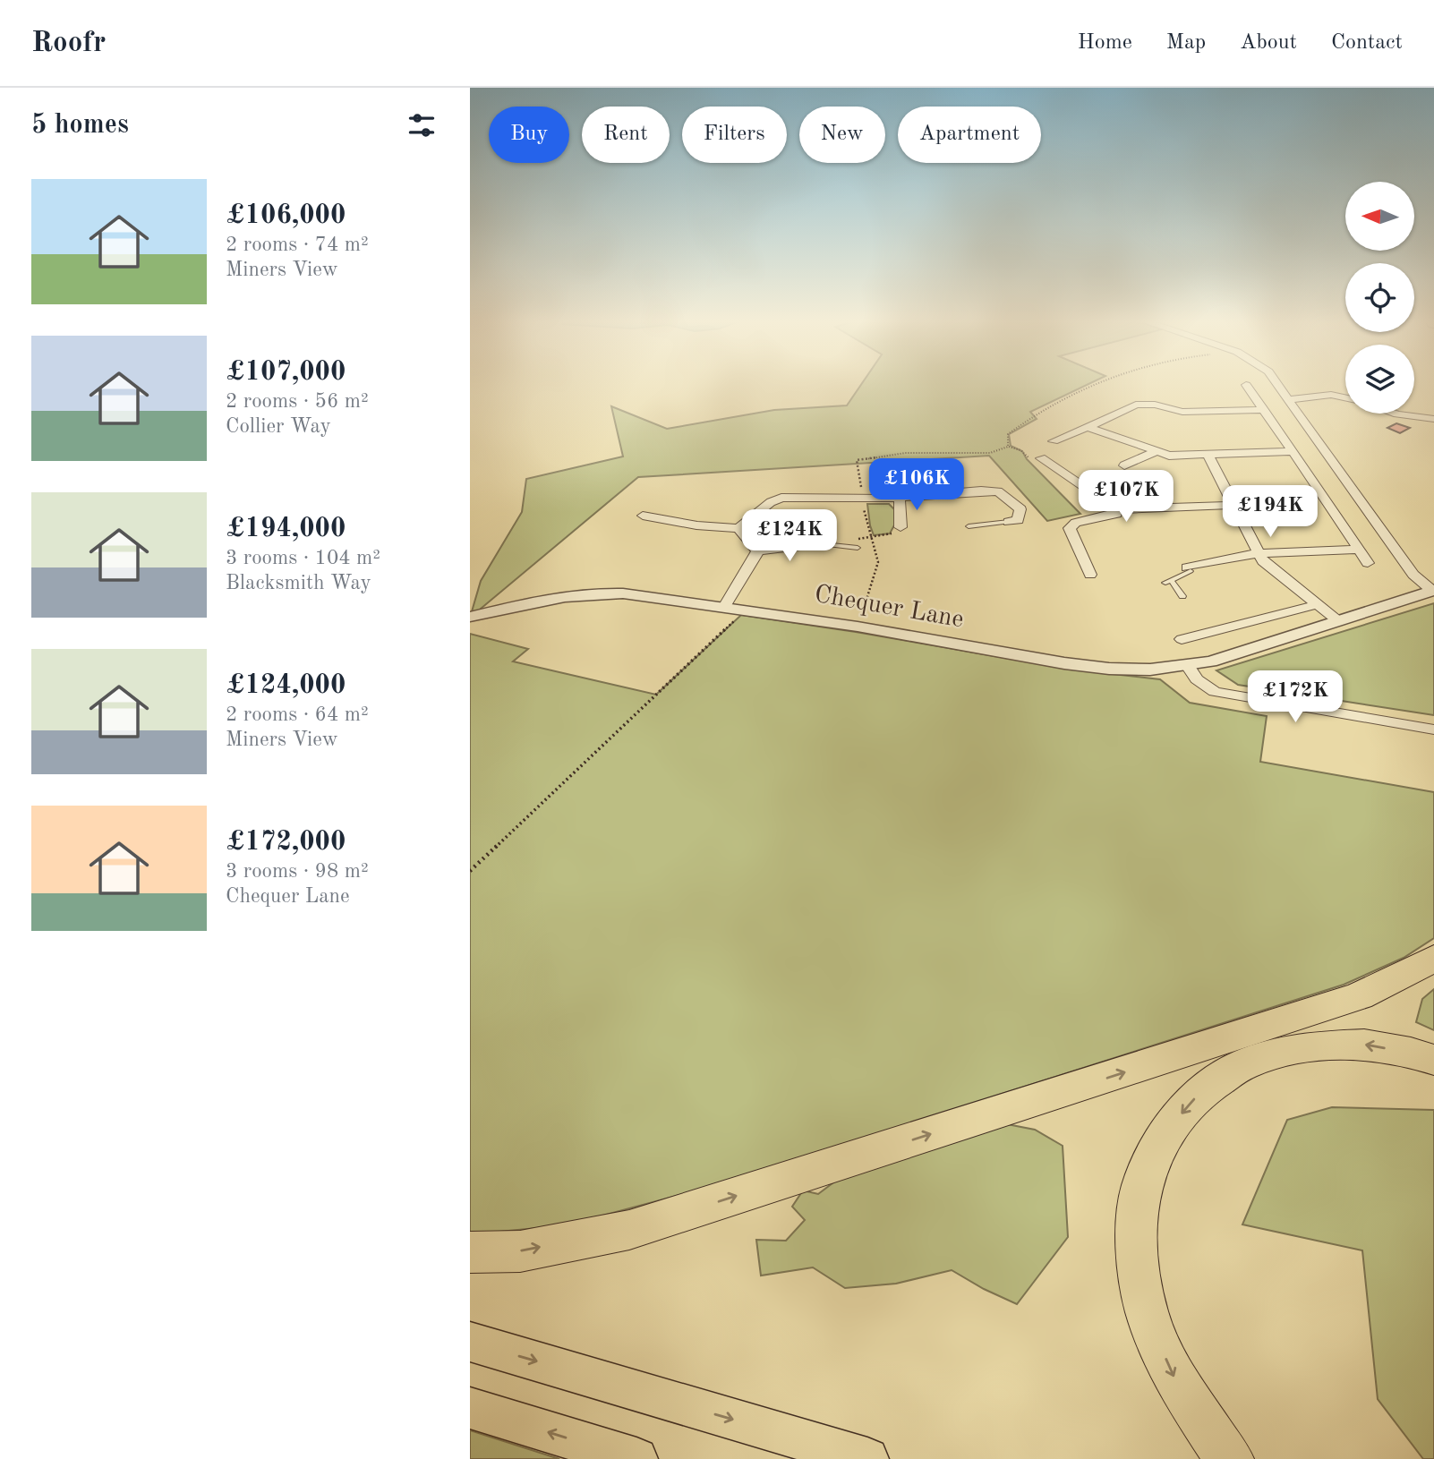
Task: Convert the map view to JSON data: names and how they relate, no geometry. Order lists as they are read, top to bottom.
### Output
{
  "streets": {
    "street": ["Chequer Lane"]
  },
  "north": "left",
  "page": {
    "header": "Roofr",
    "nav": [
      "Home",
      "Map",
      "About",
      "Contact"
    ],
    "heading": "5 homes",
    "chip": [
      "Buy",
      "Rent",
      "Filters",
      "New",
      "Apartment"
    ],
    "list": [
      {
        "name": "£106,000",
        "note": "2 rooms · 74 m² · Miners View"
      },
      {
        "name": "£107,000",
        "note": "2 rooms · 56 m² · Collier Way"
      },
      {
        "name": "£194,000",
        "note": "3 rooms · 104 m² · Blacksmith Way"
      },
      {
        "name": "£124,000",
        "note": "2 rooms · 64 m² · Miners View"
      },
      {
        "name": "£172,000",
        "note": "3 rooms · 98 m² · Chequer Lane"
      }
    ],
    "price": [
      "£106K",
      "£107K",
      "£194K",
      "£124K",
      "£172K"
    ]
  }
}
